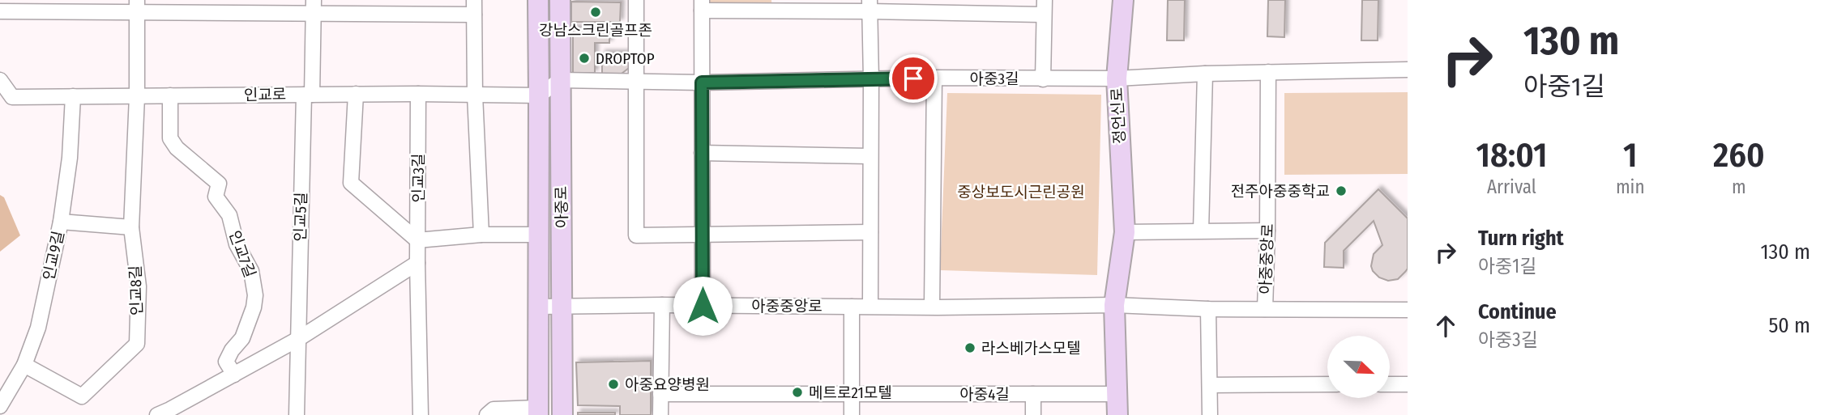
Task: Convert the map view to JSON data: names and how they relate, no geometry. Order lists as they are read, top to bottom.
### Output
{
  "streets": {
    "street": [
      "아중3길",
      "인교로",
      "정언신로",
      "인교3길",
      "아중로",
      "인교5길",
      "인교7길",
      "인교9길",
      "아중중앙로",
      "인교8길",
      "아중4길"
    ]
  },
  "crossings": [
    ["아중3길", "정언신로"],
    ["아중3길", "아중로"],
    ["아중3길", "아중중앙로"],
    ["인교로", "인교3길"],
    ["인교로", "아중로"],
    ["인교로", "인교5길"],
    ["인교로", "인교7길"],
    ["인교로", "인교9길"],
    ["인교로", "인교8길"],
    ["정언신로", "아중중앙로"],
    ["정언신로", "아중4길"],
    ["아중로", "아중중앙로"],
    ["인교9길", "인교8길"]
  ],
  "parks": ["중상보도시근린공원"],
  "places": [
    "강남스크린골프존",
    "DROPTOP",
    "전주아중중학교",
    "라스베가스모텔",
    "아중요양병원",
    "메트로21모텔"
  ],
  "north": "bottom right",
  "page": {
    "turn": ["130 m", "아중1길"],
    "eta": [
      "18:01",
      "Arrival",
      "1",
      "min",
      "260",
      "m"
    ],
    "list": [
      {
        "name": "Turn right",
        "note": "아중1길",
        "value": "130 m"
      },
      {
        "name": "Continue",
        "note": "아중3길",
        "value": "50 m"
      }
    ]
  }
}
